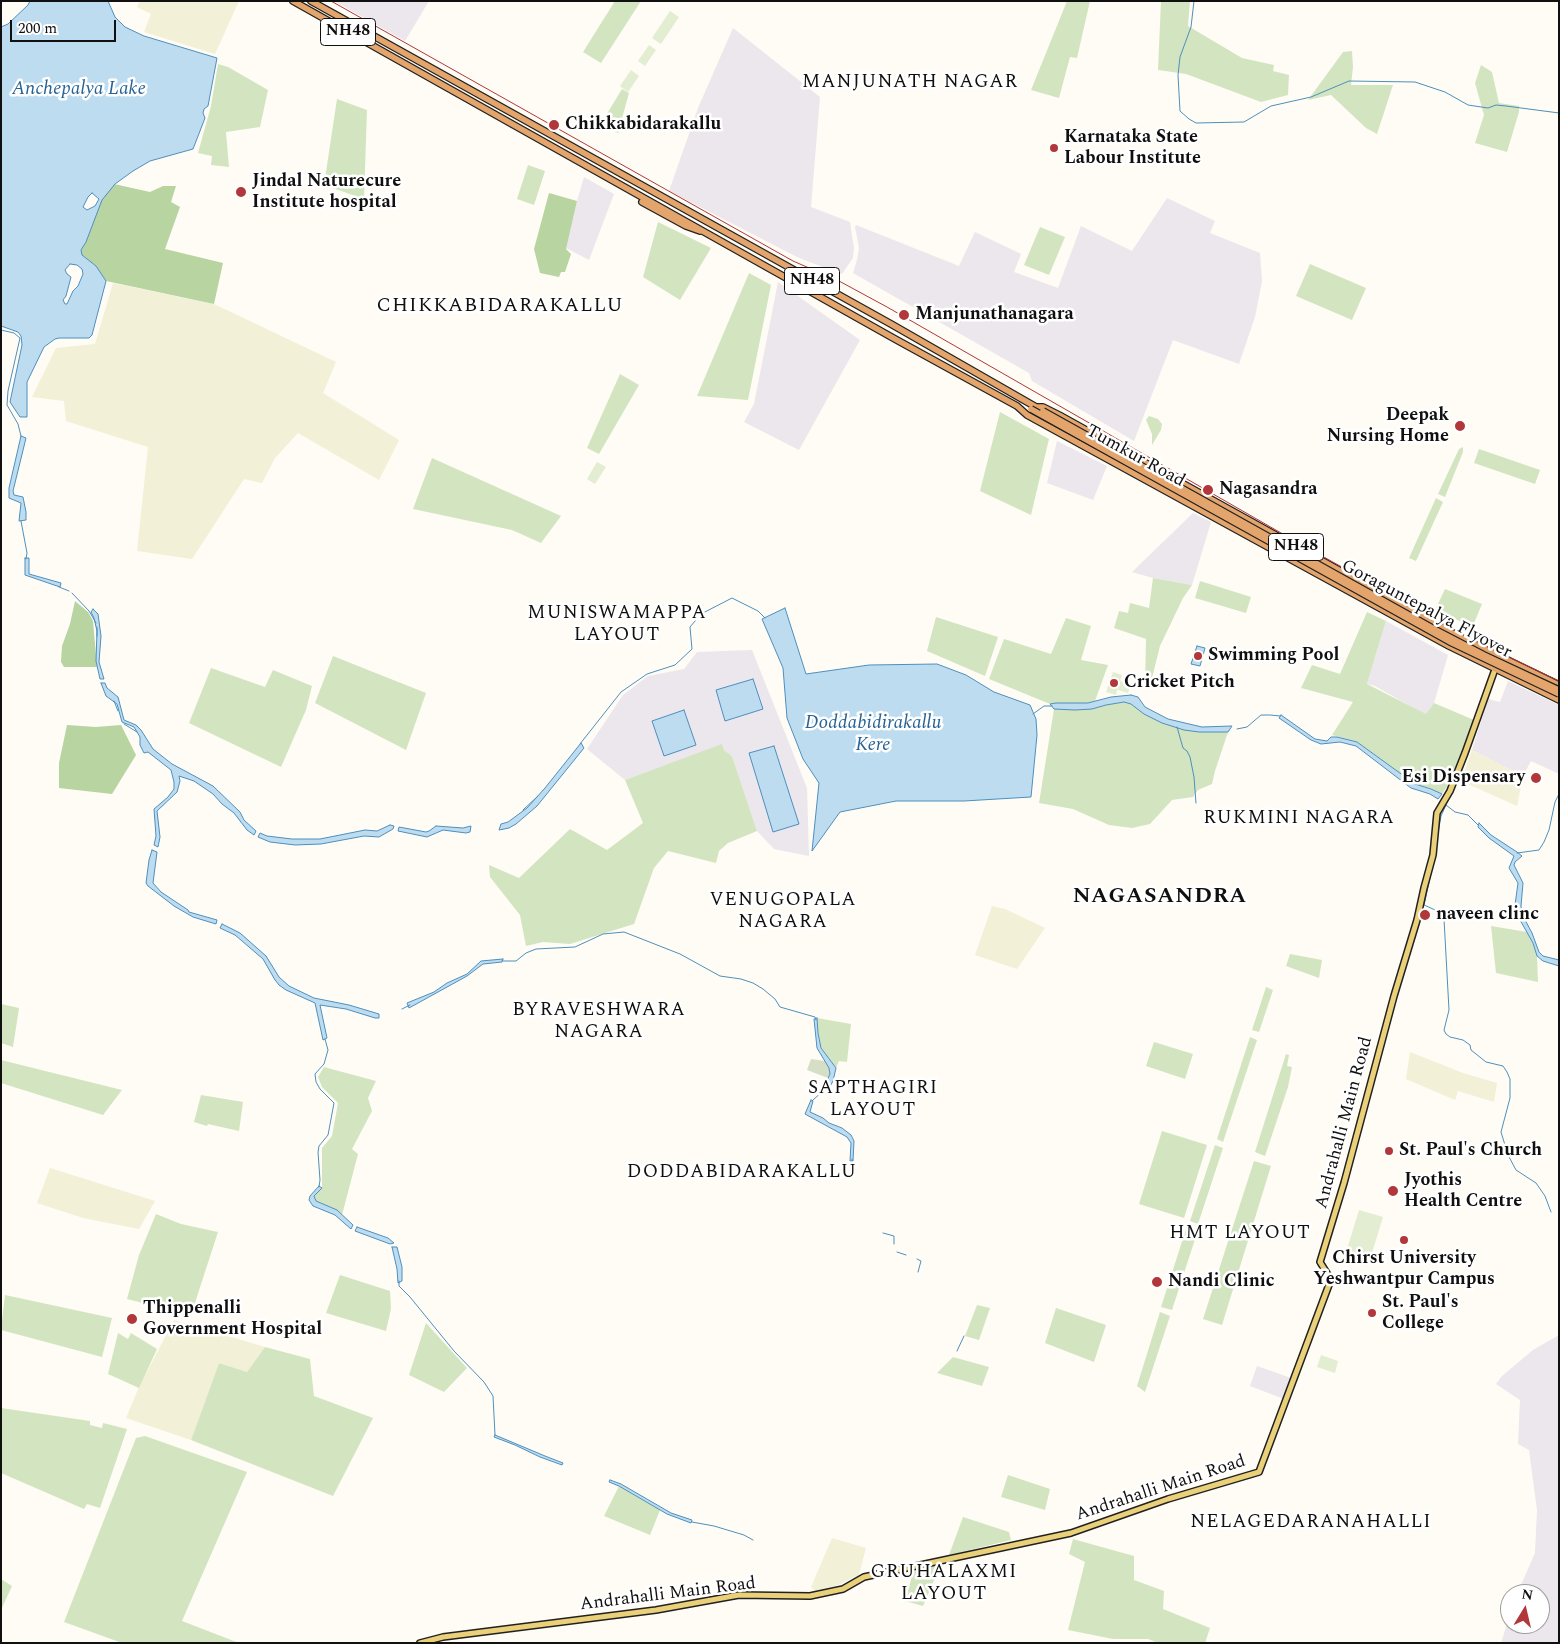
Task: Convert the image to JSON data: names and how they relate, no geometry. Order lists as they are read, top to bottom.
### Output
{
  "streets": {
    "highway": ["NH48", "Tumkur Road", "Goraguntepalya Flyover"],
    "main road": ["Andrahalli Main Road"]
  },
  "crossings": [
    ["NH48", "Tumkur Road"],
    ["NH48", "Goraguntepalya Flyover"],
    ["Tumkur Road", "Goraguntepalya Flyover"]
  ],
  "districts": [
    "MANJUNATH NAGAR",
    "CHIKKABIDARAKALLU",
    "MUNISWAMAPPA LAYOUT",
    "RUKMINI NAGARA",
    "NAGASANDRA",
    "VENUGOPALA NAGARA",
    "BYRAVESHWARA NAGARA",
    "SAPTHAGIRI LAYOUT",
    "DODDABIDARAKALLU",
    "HMT LAYOUT",
    "NELAGEDARANAHALLI",
    "GRUHALAXMI LAYOUT"
  ],
  "water": ["Anchepalya Lake", "Doddabidirakallu Kere"],
  "places": [
    "Chikkabidarakallu",
    "Karnataka State Labour Institute",
    "Jindal Naturecure Institute hospital",
    "Manjunathanagara",
    "Deepak Nursing Home",
    "Nagasandra",
    "Swimming Pool",
    "Cricket Pitch",
    "Esi Dispensary",
    "naveen clinc",
    "St. Paul's Church",
    "Jyothis Health Centre",
    "Chirst University Yeshwantpur Campus",
    "Nandi Clinic",
    "St. Paul's College",
    "Thippenalli Government Hospital"
  ],
  "scale_bar": "200 m",
  "north": "top"
}
